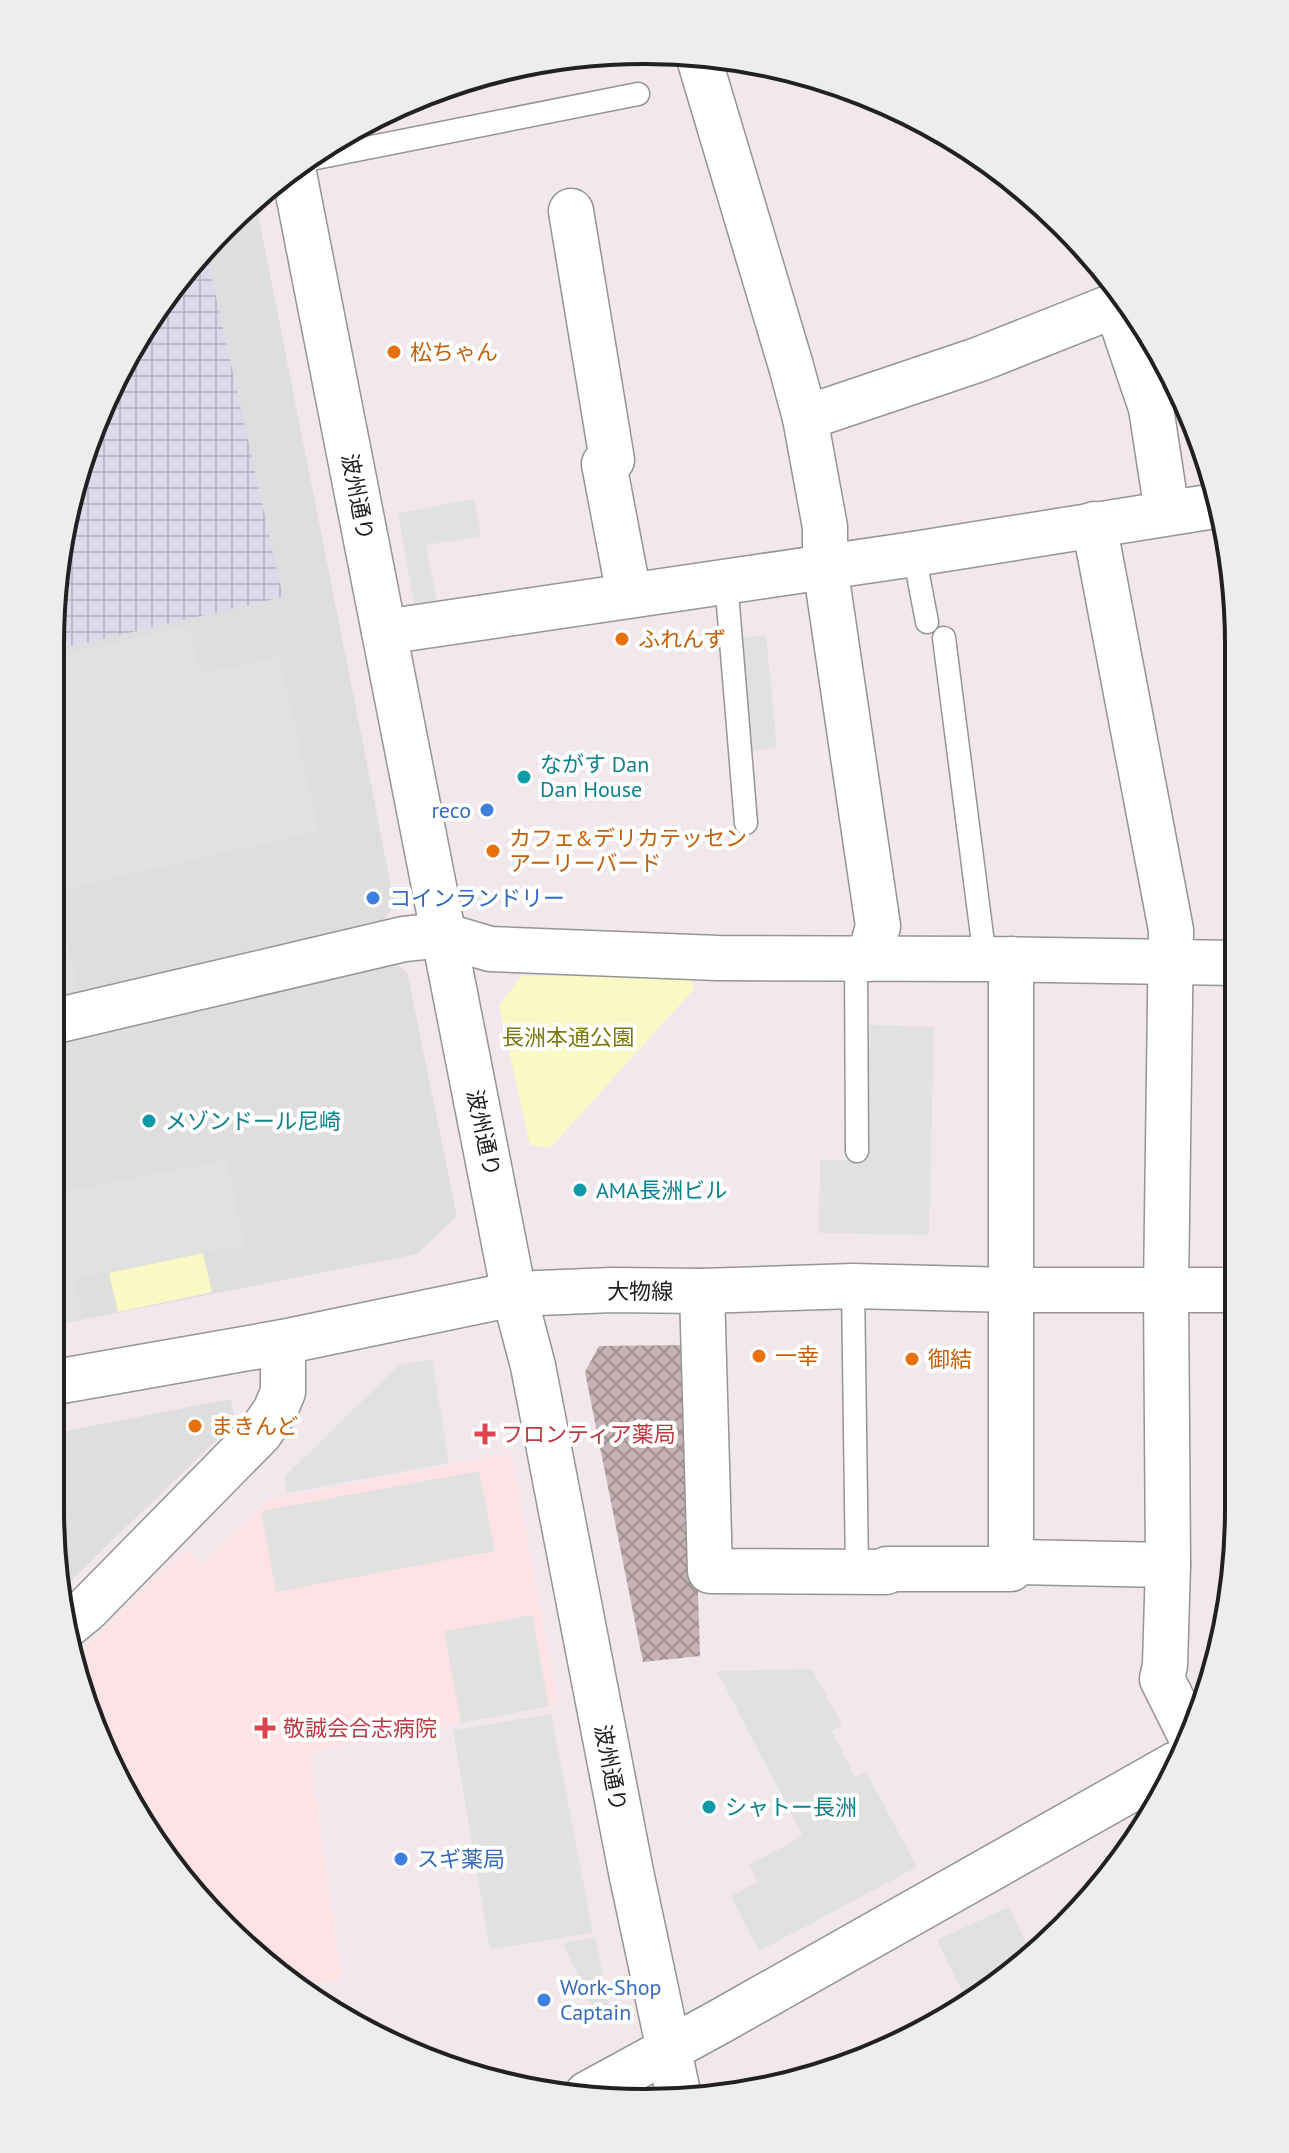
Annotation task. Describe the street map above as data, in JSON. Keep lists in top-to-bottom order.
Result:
{
  "streets": {
    "street": ["波州通り", "大物線"]
  },
  "crossings": [
    ["波州通り", "大物線"]
  ],
  "parks": ["長洲本通公園"],
  "places": {
    "other": [
      "松ちゃん",
      "ふれんず",
      "ながす Dan Dan House",
      "reco",
      "カフェ&デリカテッセン アーリーバード",
      "コインランドリー",
      "メゾンドール尼崎",
      "AMA長洲ビル",
      "一幸",
      "御結",
      "まきんど",
      "シャトー長洲",
      "スギ薬局",
      "Work-Shop Captain"
    ],
    "health": ["フロンティア薬局", "敬誠会合志病院"]
  }
}
